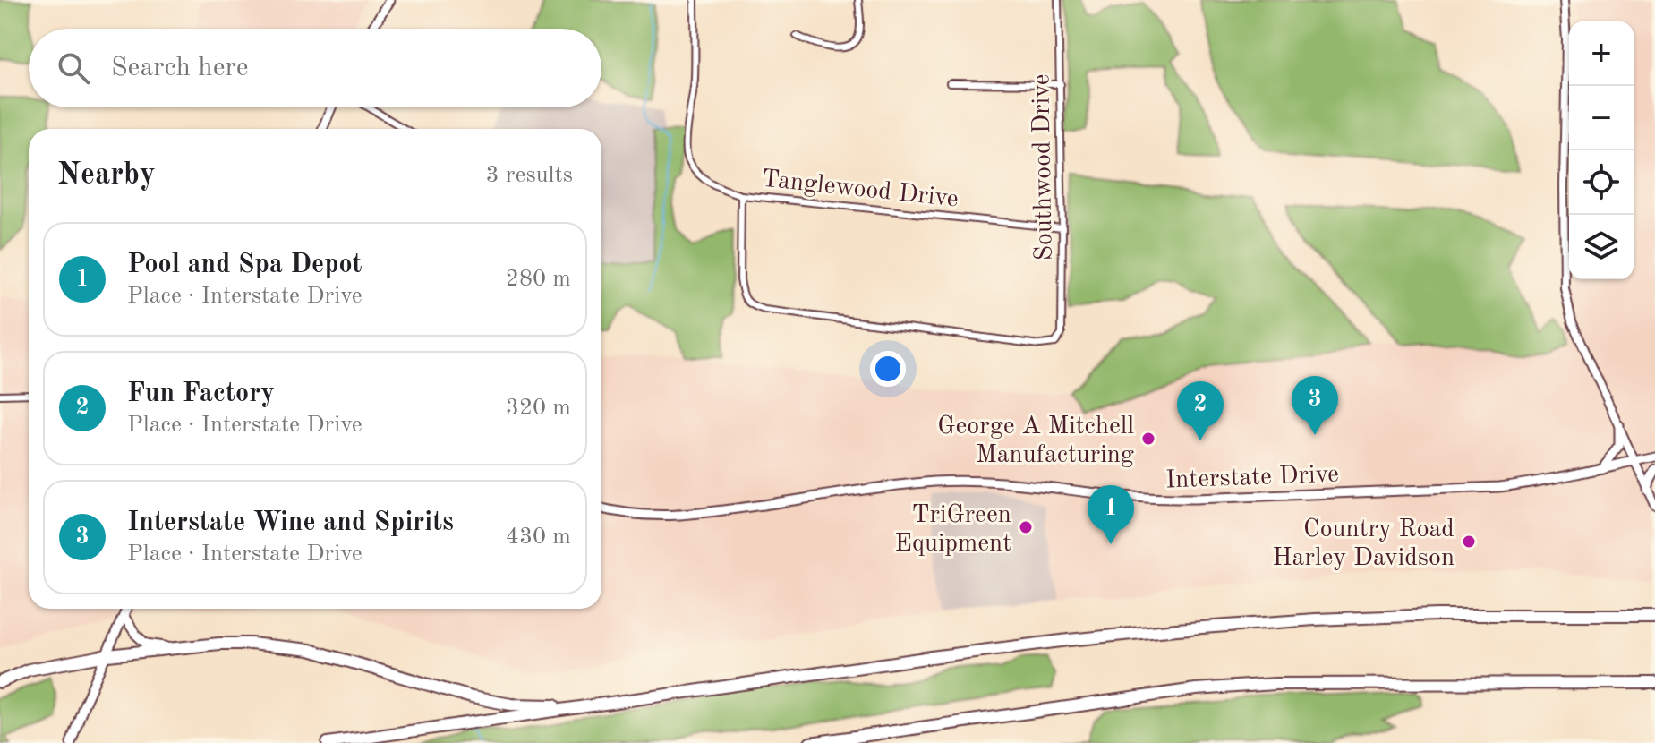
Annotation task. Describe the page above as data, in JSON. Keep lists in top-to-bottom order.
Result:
{
  "streets": {
    "main road": ["Interstate Drive"],
    "street": ["Southwood Drive", "Tanglewood Drive"]
  },
  "crossings": [
    ["Southwood Drive", "Tanglewood Drive"]
  ],
  "places": ["George A Mitchell Manufacturing", "TriGreen Equipment", "Country Road Harley Davidson"],
  "page": {
    "map_buttons": ["+", "−"],
    "search": "Search here",
    "heading": ["Nearby", "3 results"],
    "list": [
      {
        "mark": "1",
        "name": "Pool and Spa Depot",
        "note": "Place · Interstate Drive",
        "value": "280 m"
      },
      {
        "mark": "2",
        "name": "Fun Factory",
        "note": "Place · Interstate Drive",
        "value": "320 m"
      },
      {
        "mark": "3",
        "name": "Interstate Wine and Spirits",
        "note": "Place · Interstate Drive",
        "value": "430 m"
      }
    ],
    "pins": ["3", "2", "1"]
  }
}
